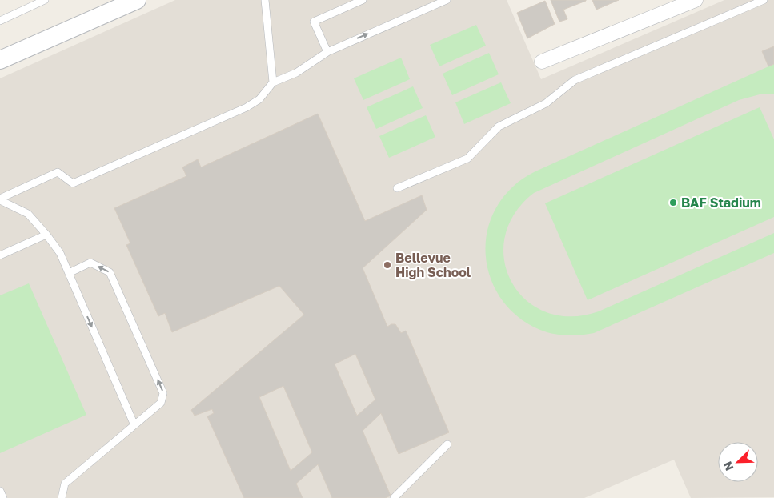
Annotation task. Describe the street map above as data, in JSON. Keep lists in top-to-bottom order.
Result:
{
  "places": ["BAF Stadium", "Bellevue High School"],
  "north": "bottom left"
}
